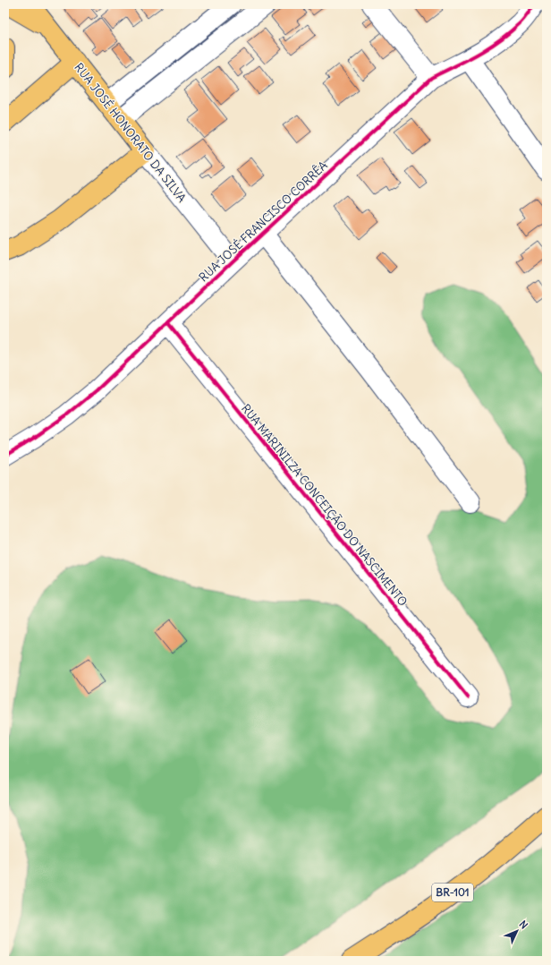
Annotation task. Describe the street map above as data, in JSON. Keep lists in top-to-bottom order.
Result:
{
  "streets": {
    "main road": ["RUA JOSÉ HONORATO DA SILVA", "BR-101"],
    "street": ["RUA JOSÉ FRANCISCO CORRÊA", "RUA MARINILZA CONCEIÇÃO DO NASCIMENTO"]
  },
  "crossings": [
    ["RUA JOSÉ HONORATO DA SILVA", "RUA JOSÉ FRANCISCO CORRÊA"],
    ["RUA JOSÉ FRANCISCO CORRÊA", "RUA MARINILZA CONCEIÇÃO DO NASCIMENTO"]
  ],
  "north": "top right"
}
